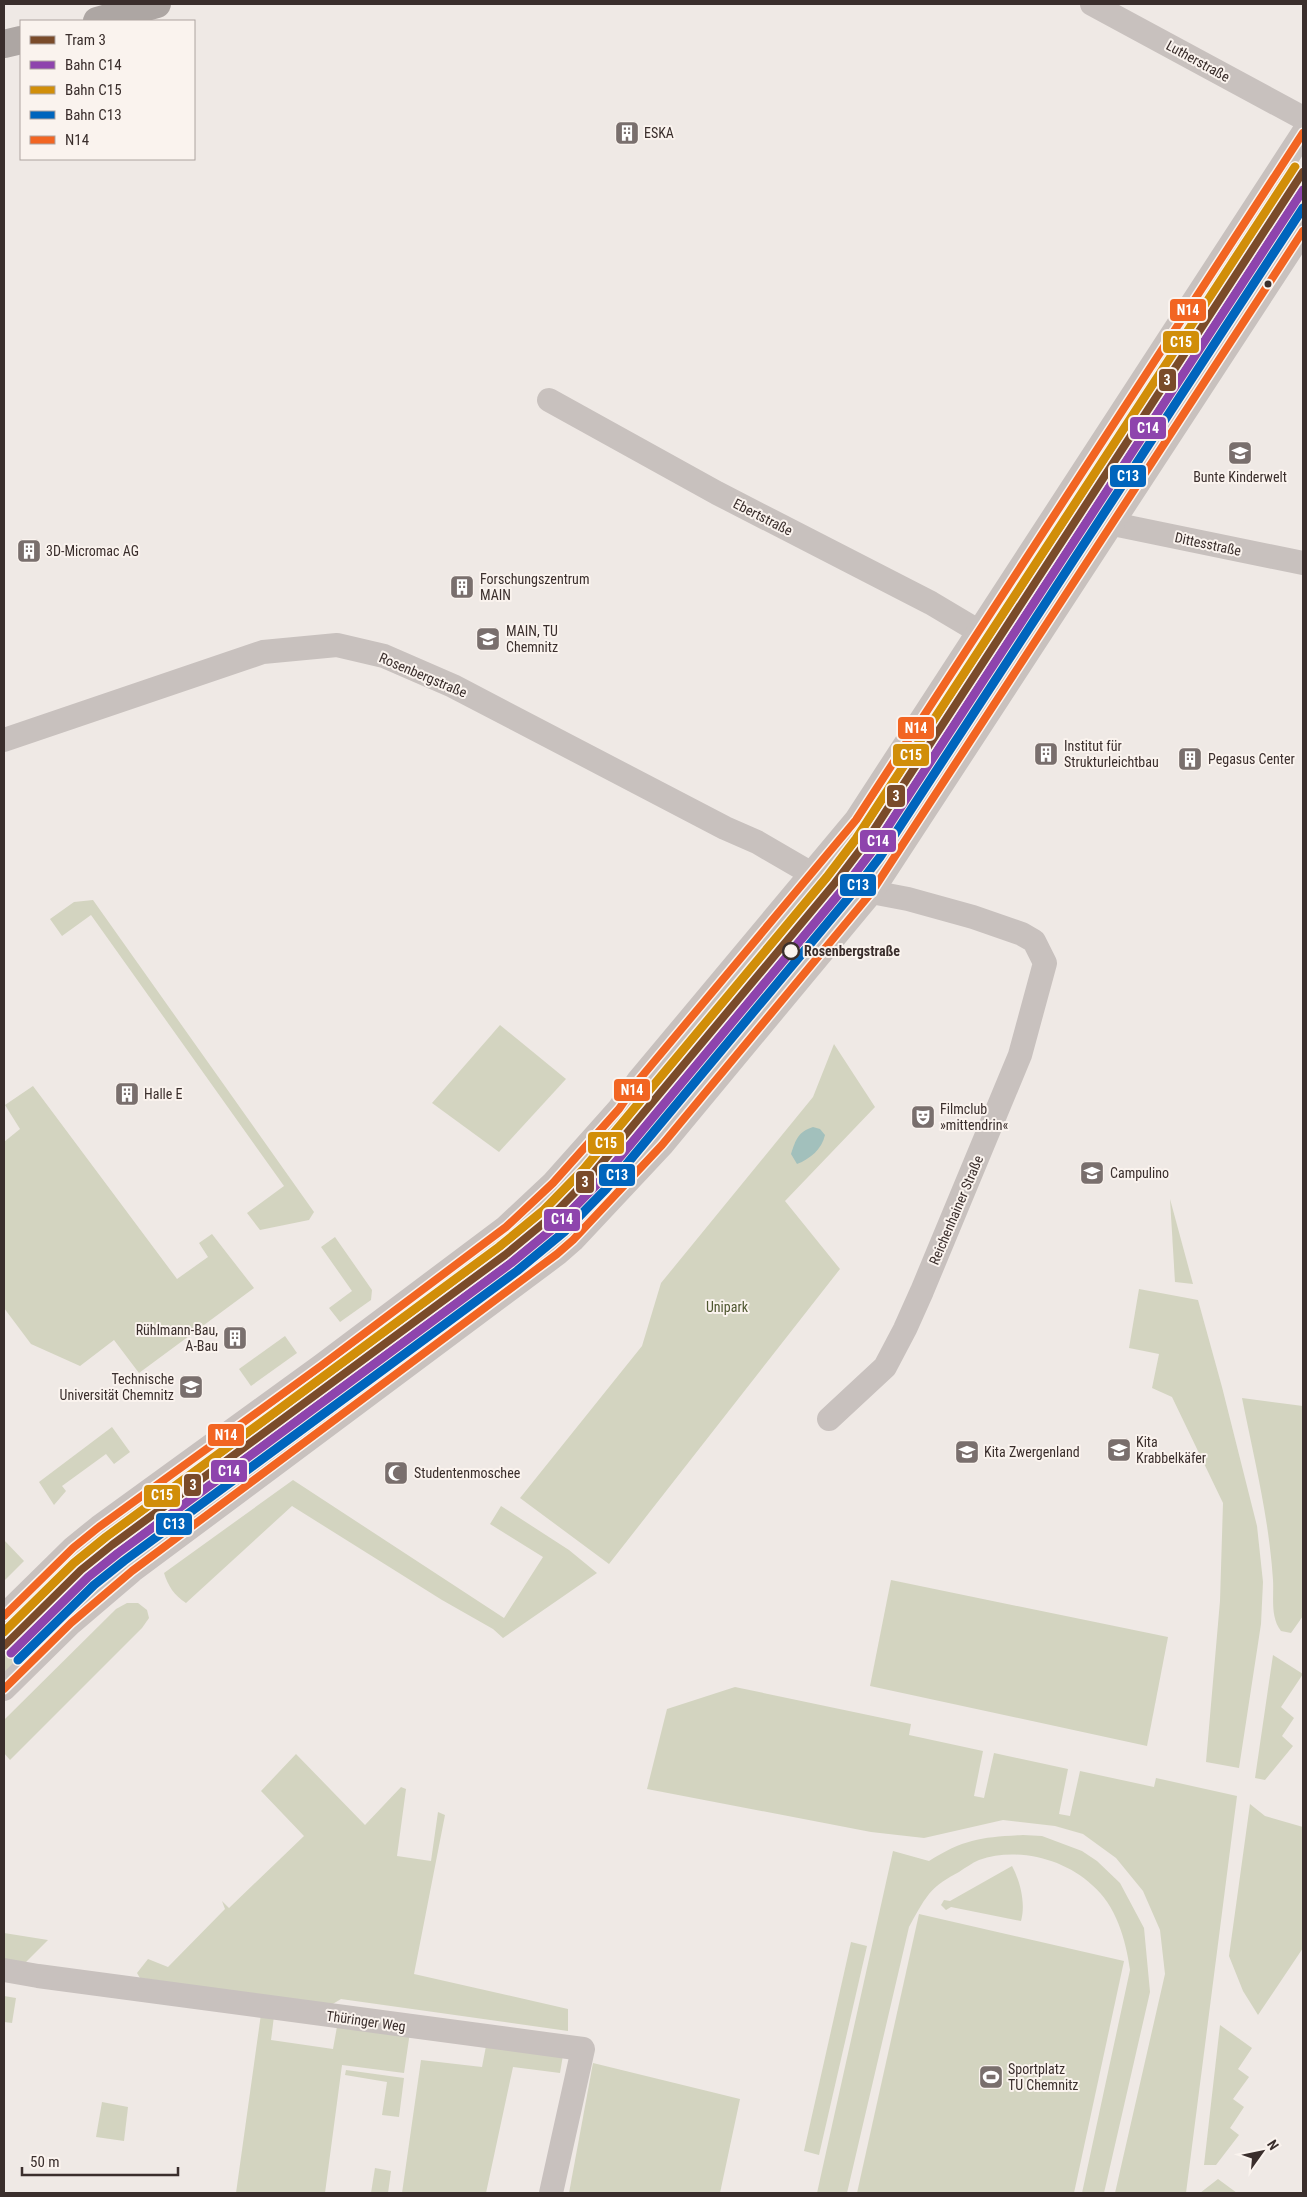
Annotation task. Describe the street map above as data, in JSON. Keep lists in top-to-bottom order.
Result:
{
  "streets": {
    "street": [
      "Lutherstraße",
      "Ebertstraße",
      "Dittesstraße",
      "Rosenbergstraße",
      "Reichenhainer Straße",
      "Thüringer Weg"
    ]
  },
  "crossings": [
    ["Rosenbergstraße", "Reichenhainer Straße"]
  ],
  "parks": ["Unipark"],
  "places": {
    "building": [
      "ESKA",
      "3D-Micromac AG",
      "Forschungszentrum MAIN",
      "Institut für Strukturleichtbau",
      "Pegasus Center",
      "Halle E",
      "Rühlmann-Bau, A-Bau"
    ],
    "school or university": [
      "Bunte Kinderwelt",
      "MAIN, TU Chemnitz",
      "Campulino",
      "Technische Universität Chemnitz",
      "Kita Krabbelkäfer",
      "Kita Zwergenland"
    ],
    "other": ["Rosenbergstraße"],
    "theatre": ["Filmclub »mittendrin«"],
    "mosque": ["Studentenmoschee"],
    "sports": ["Sportplatz TU Chemnitz"]
  },
  "lines": [
    "transit line N14",
    "rail line C15",
    "tram line 3",
    "rail line C14",
    "rail line C13"
  ],
  "legend": [
    "Tram 3",
    "Bahn C14",
    "Bahn C15",
    "Bahn C13",
    "N14"
  ],
  "scale_bar": "50 m",
  "north": "top right"
}
